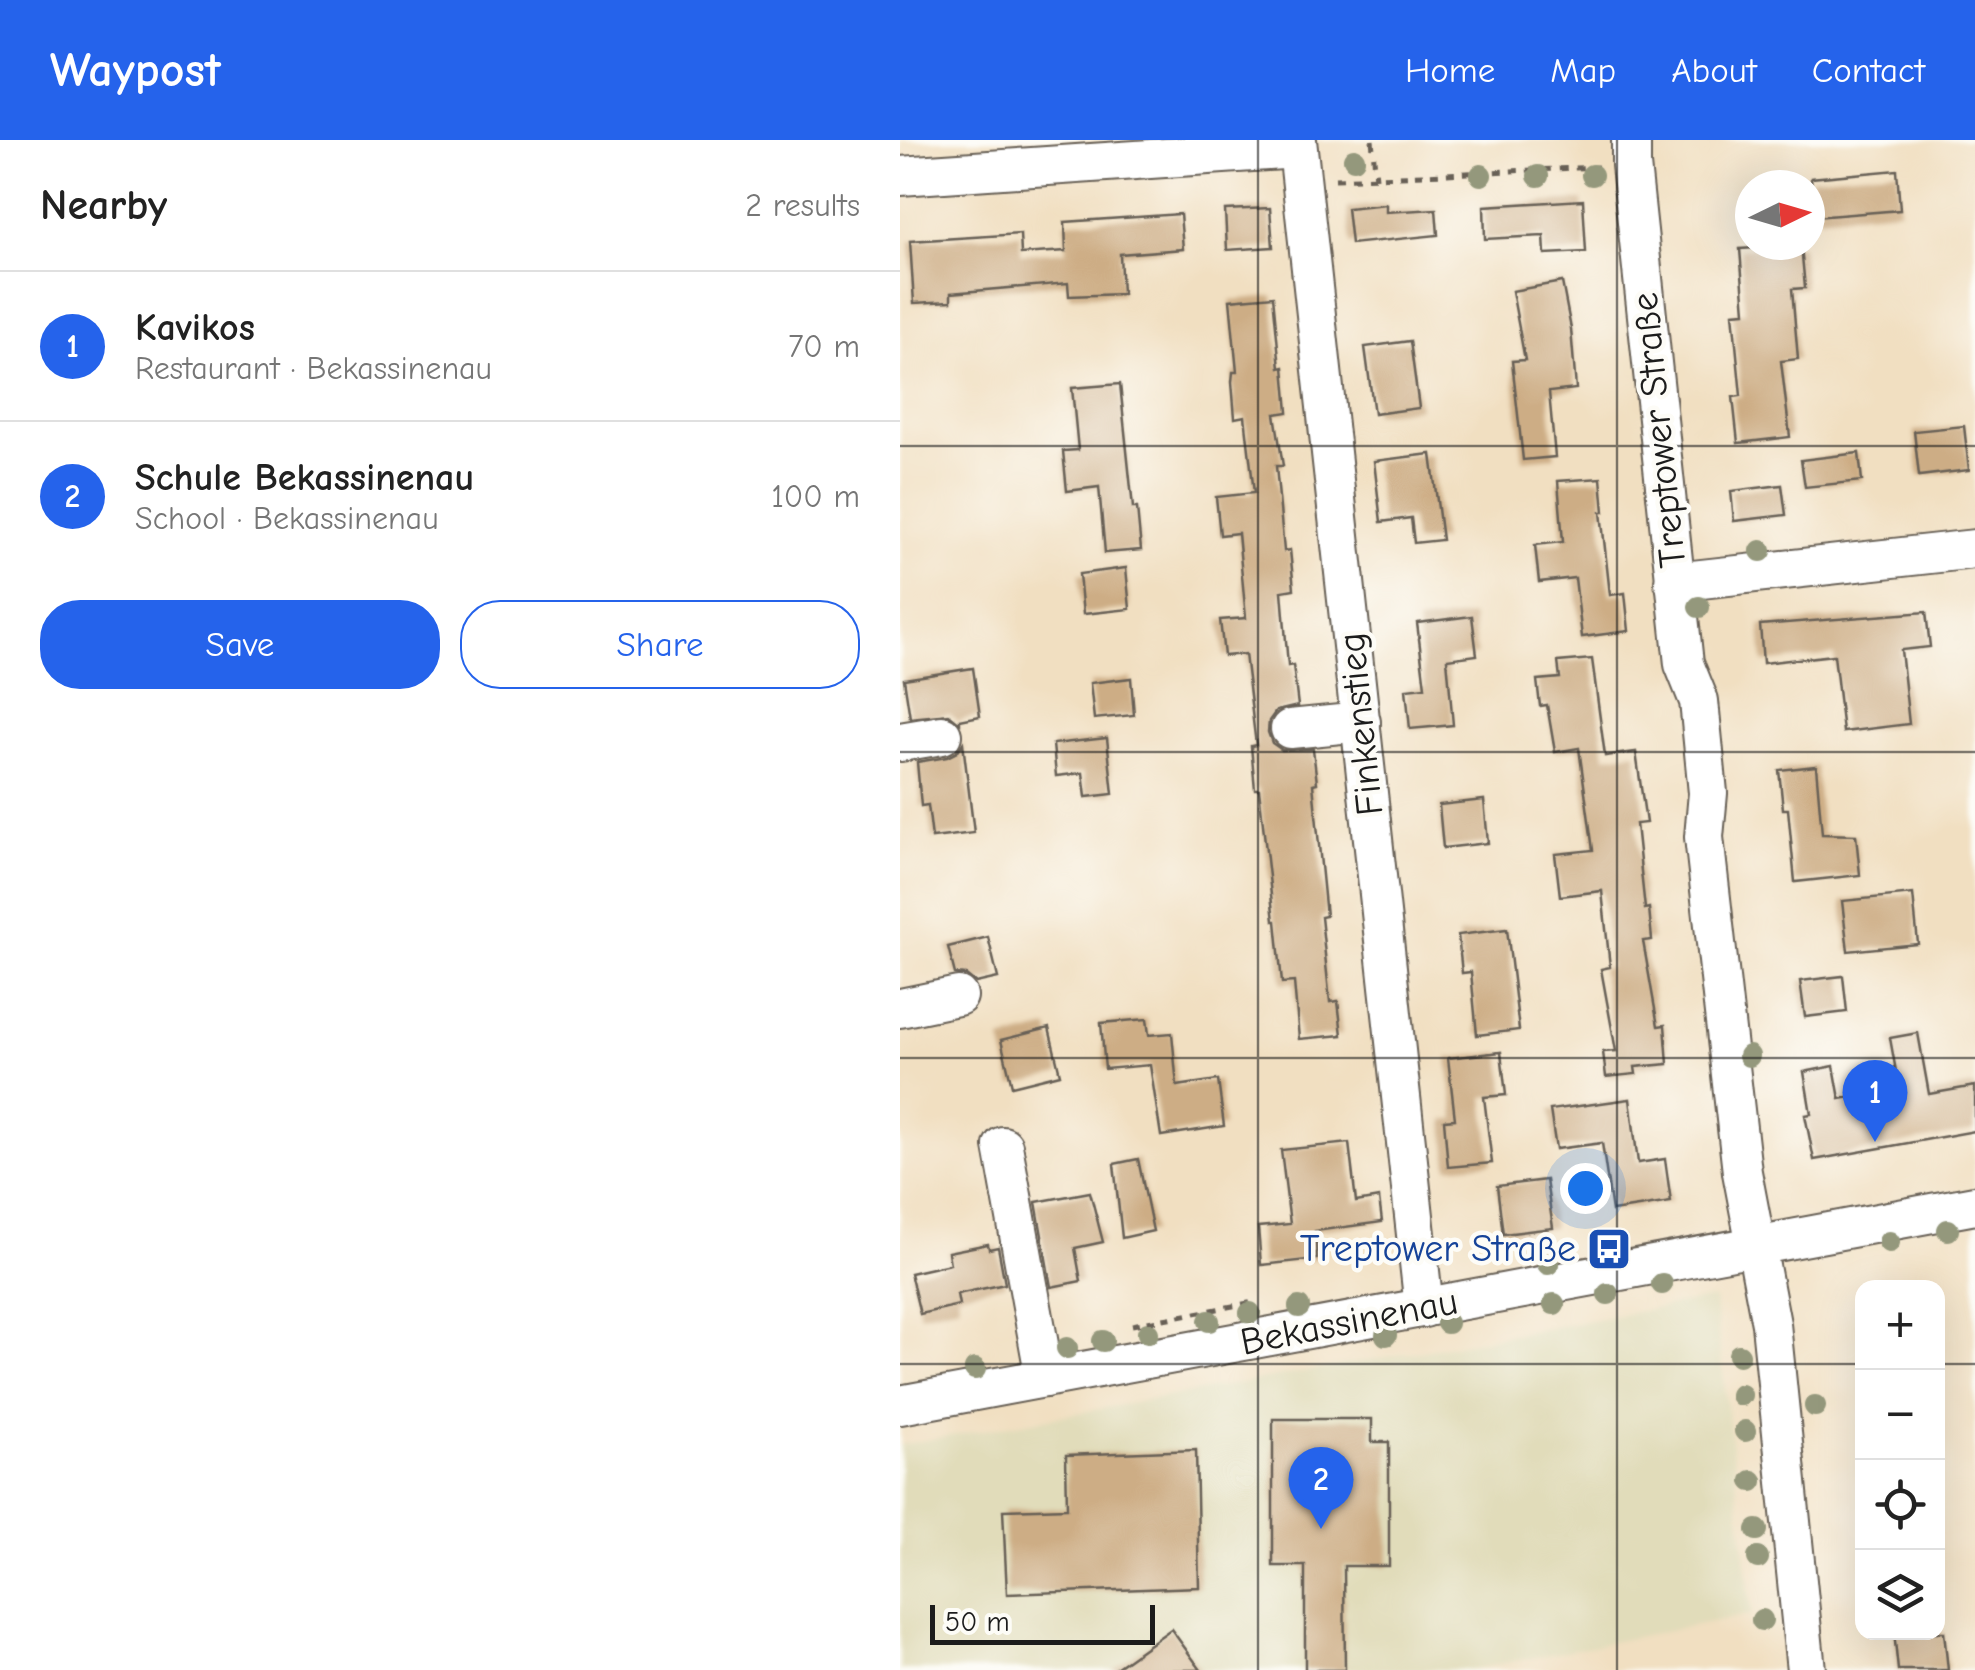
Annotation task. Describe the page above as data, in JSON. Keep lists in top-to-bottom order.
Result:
{
  "streets": {
    "street": ["Treptower Straße", "Finkenstieg", "Bekassinenau"]
  },
  "crossings": [
    ["Treptower Straße", "Bekassinenau"],
    ["Finkenstieg", "Bekassinenau"]
  ],
  "places": {
    "bus stop": ["Treptower Straße"]
  },
  "scale_bar": "50 m",
  "north": "right",
  "page": {
    "header": "Waypost",
    "nav": [
      "Home",
      "Map",
      "About",
      "Contact"
    ],
    "heading": ["Nearby", "2 results"],
    "list": [
      {
        "mark": "1",
        "name": "Kavikos",
        "note": "Restaurant · Bekassinenau",
        "value": "70 m"
      },
      {
        "mark": "2",
        "name": "Schule Bekassinenau",
        "note": "School · Bekassinenau",
        "value": "100 m"
      }
    ],
    "buttons": ["Save", "Share"],
    "pins": ["1", "2"],
    "map_buttons": ["+", "−"],
    "scale": "50 m"
  }
}
